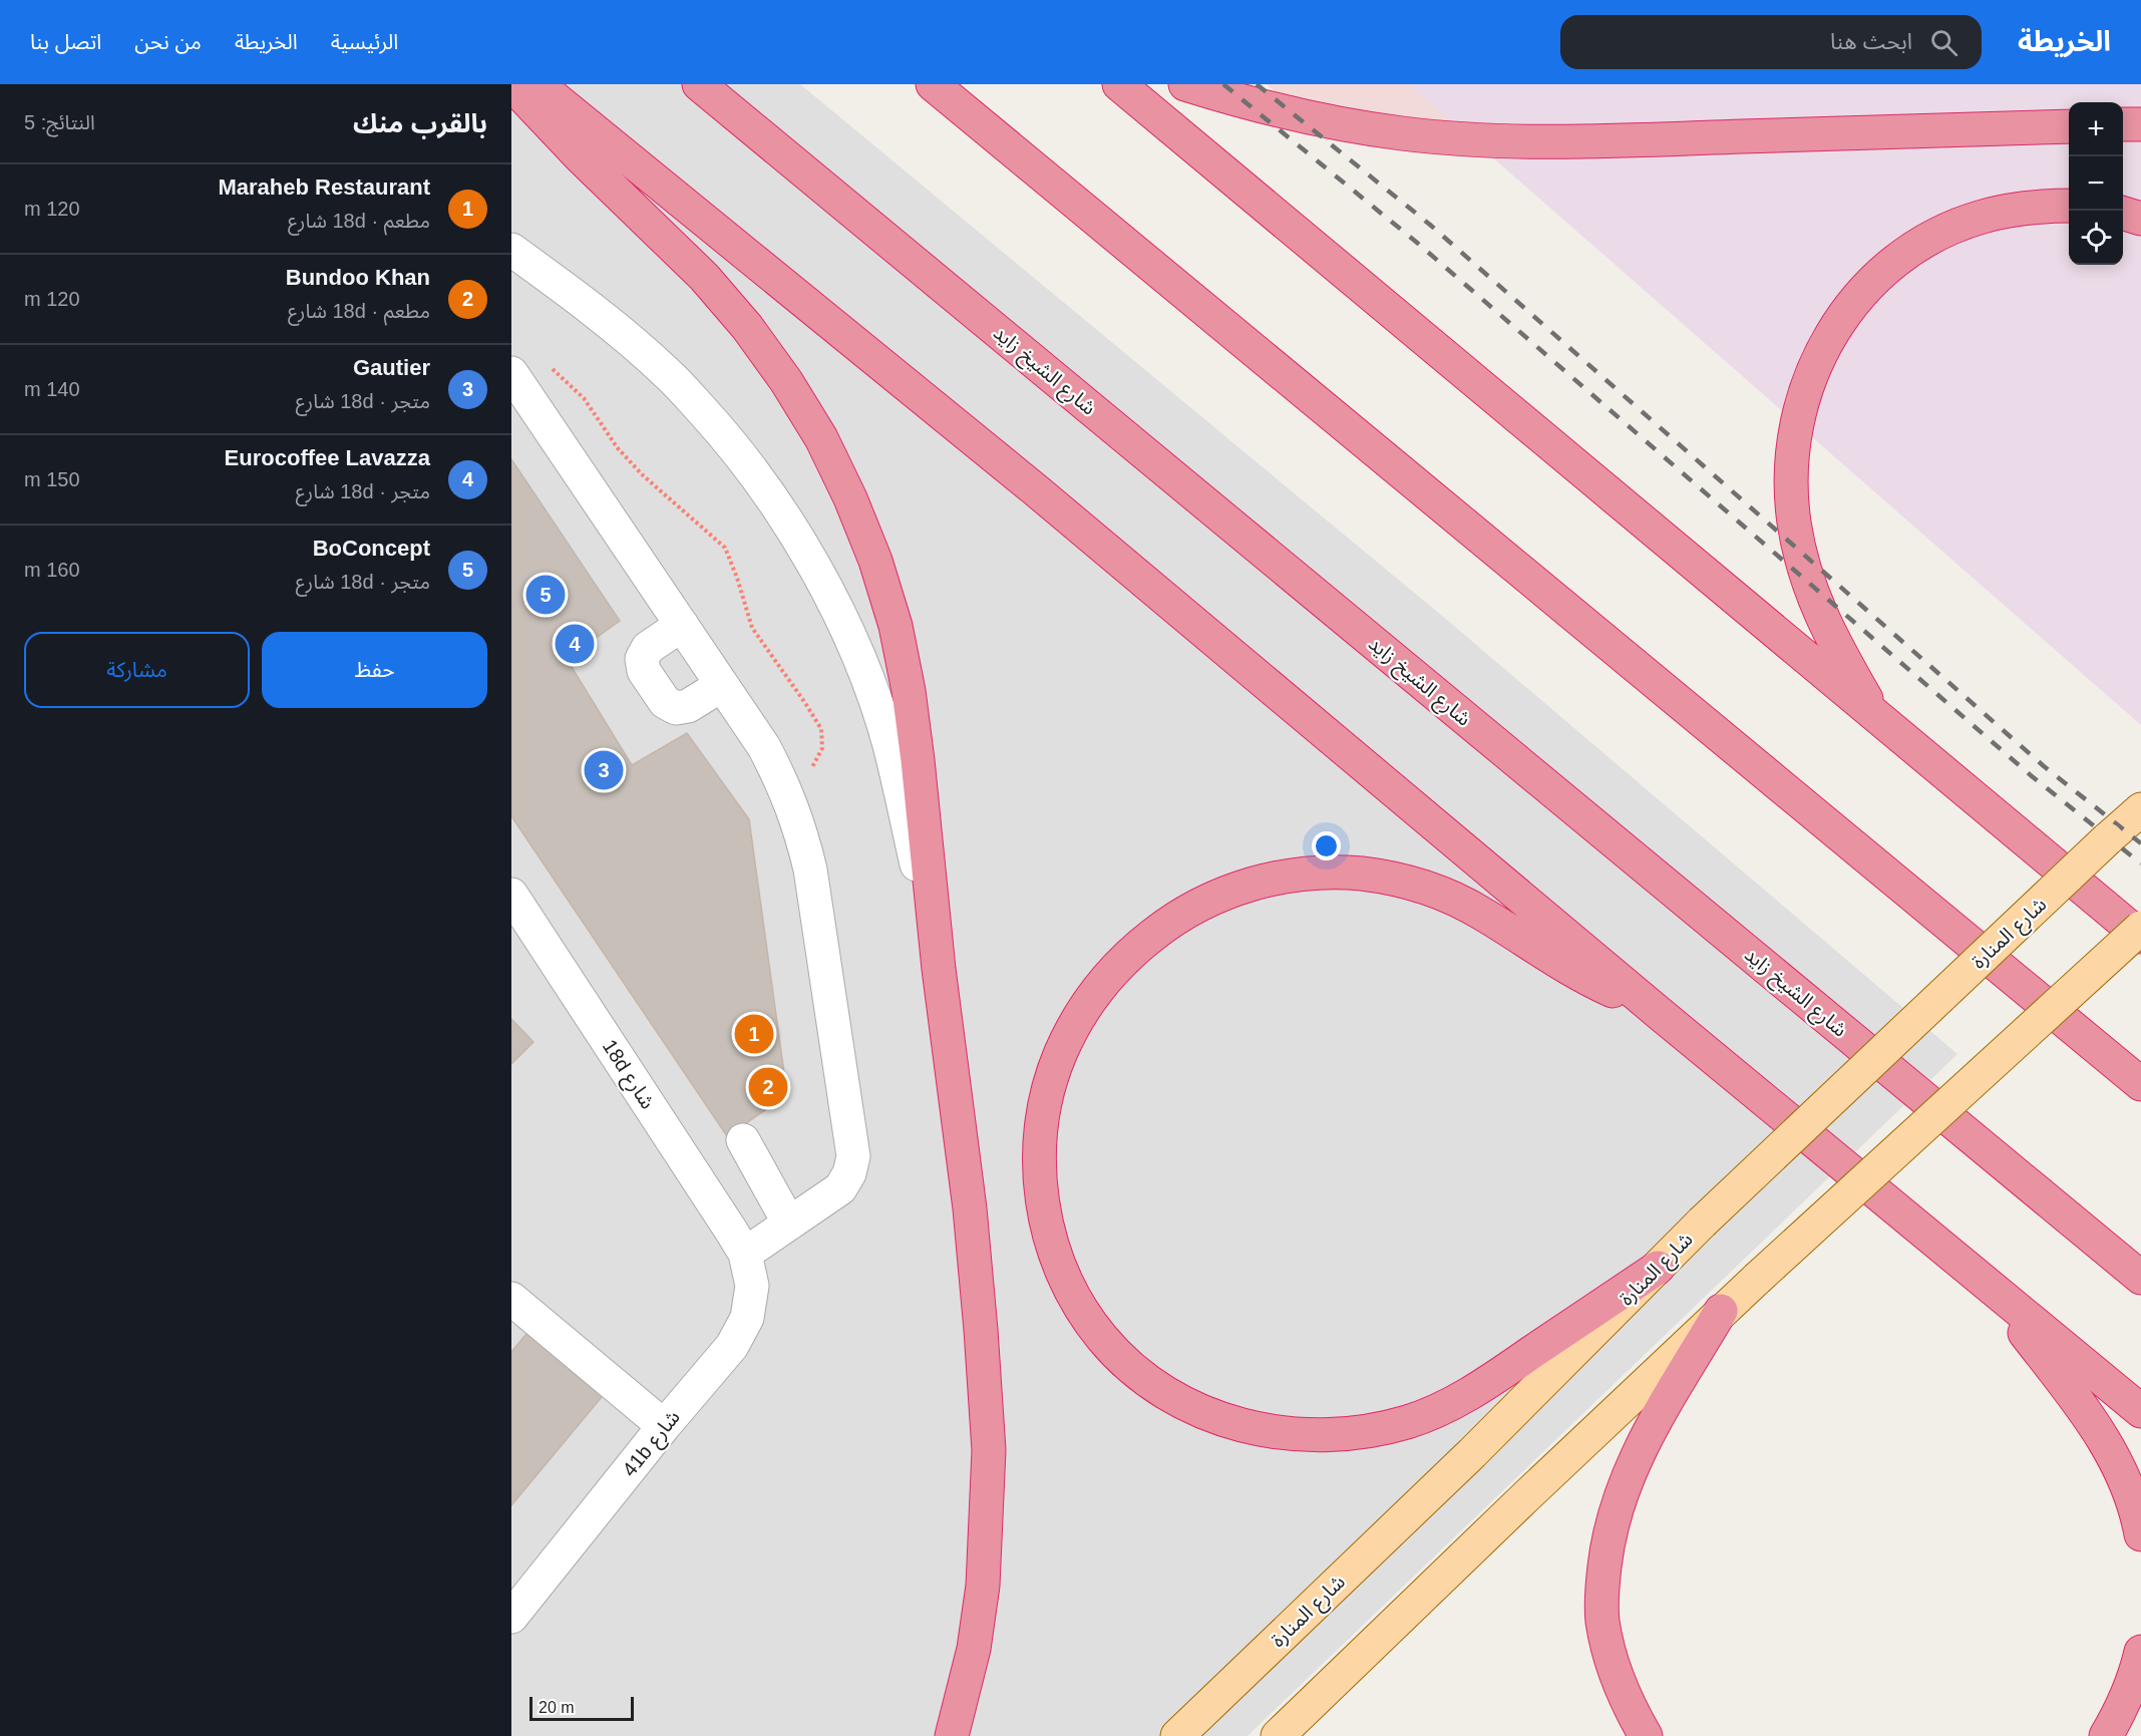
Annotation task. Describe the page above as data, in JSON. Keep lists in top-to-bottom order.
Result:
{
  "streets": {
    "highway": ["شارع الشيخ زايد"],
    "main road": ["شارع المنارة"],
    "street": ["18d شارع", "41b شارع"]
  },
  "crossings": [
    ["18d شارع", "41b شارع"]
  ],
  "scale_bar": "20 m",
  "page": {
    "header": "الخريطة",
    "search": "ابحث هنا",
    "nav": [
      "الرئيسية",
      "الخريطة",
      "من نحن",
      "اتصل بنا"
    ],
    "heading": ["بالقرب منك", "النتائج: 5"],
    "map_buttons": ["+", "−"],
    "list": [
      {
        "mark": "1",
        "name": "Maraheb Restaurant",
        "note": "مطعم · 18d شارع",
        "value": "120 m"
      },
      {
        "mark": "2",
        "name": "Bundoo Khan",
        "note": "مطعم · 18d شارع",
        "value": "120 m"
      },
      {
        "mark": "3",
        "name": "Gautier",
        "note": "متجر · 18d شارع",
        "value": "140 m"
      },
      {
        "mark": "4",
        "name": "Eurocoffee Lavazza",
        "note": "متجر · 18d شارع",
        "value": "150 m"
      },
      {
        "mark": "5",
        "name": "BoConcept",
        "note": "متجر · 18d شارع",
        "value": "160 m"
      }
    ],
    "pins": [
      "5",
      "4",
      "3",
      "1",
      "2"
    ],
    "buttons": ["حفظ", "مشاركة"],
    "scale": "20 m"
  }
}
